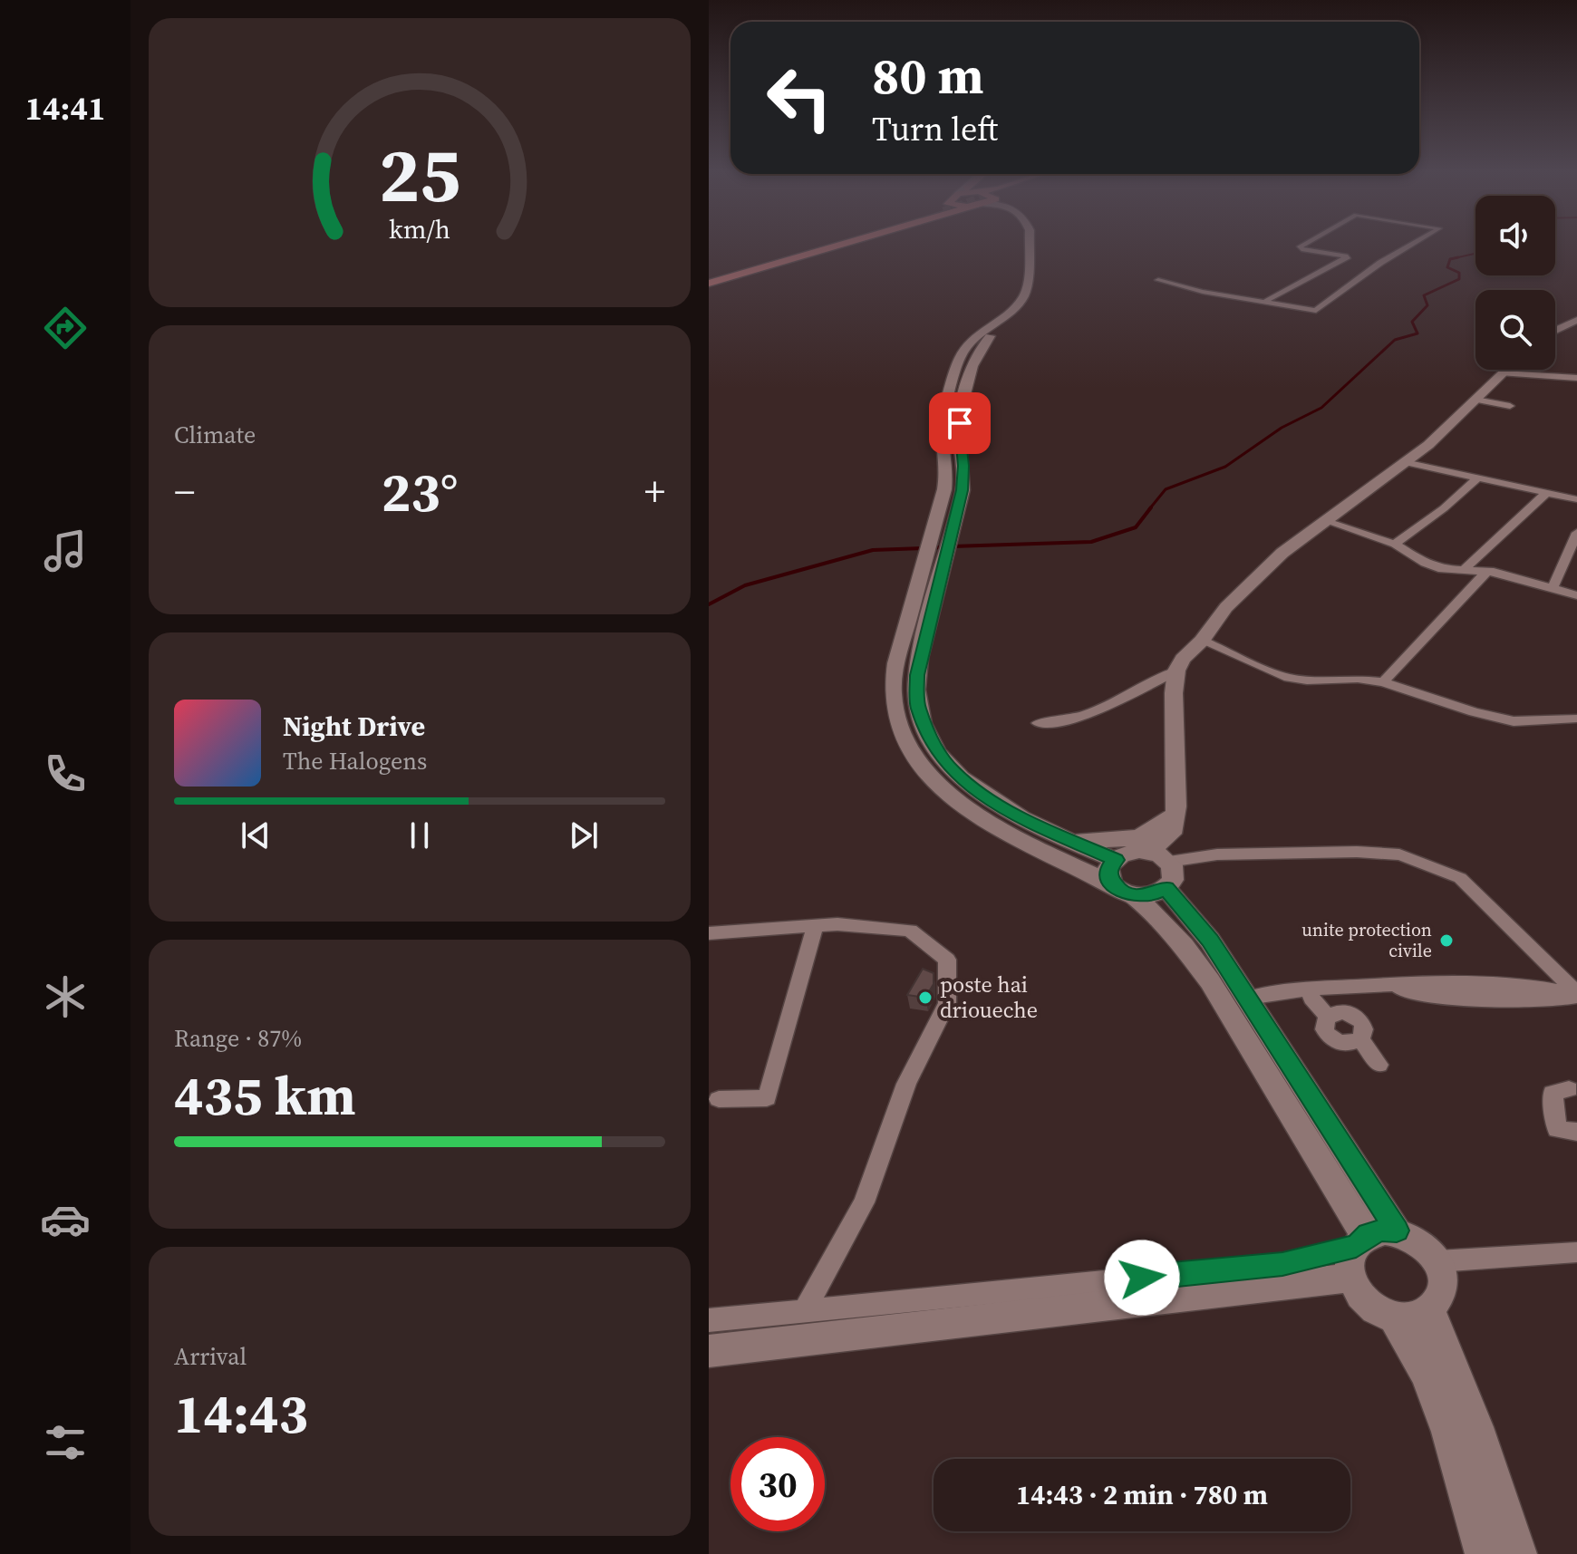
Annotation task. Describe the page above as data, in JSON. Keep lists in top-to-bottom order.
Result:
{
  "places": ["unite protection civile", "poste hai drioueche"],
  "page": {
    "tabs": "14:41",
    "turn": ["80 m", "Turn left"],
    "tile": [
      "Climate",
      ["Range · 87%", "435 km"],
      ["Arrival", "14:43"]
    ],
    "heat": ["−", "23°", "+"],
    "song": ["Night Drive", "The Halogens"],
    "limit": "30",
    "trip": "14:43 · 2 min · 780 m",
    "gauge": ["25", "km/h"]
  }
}
